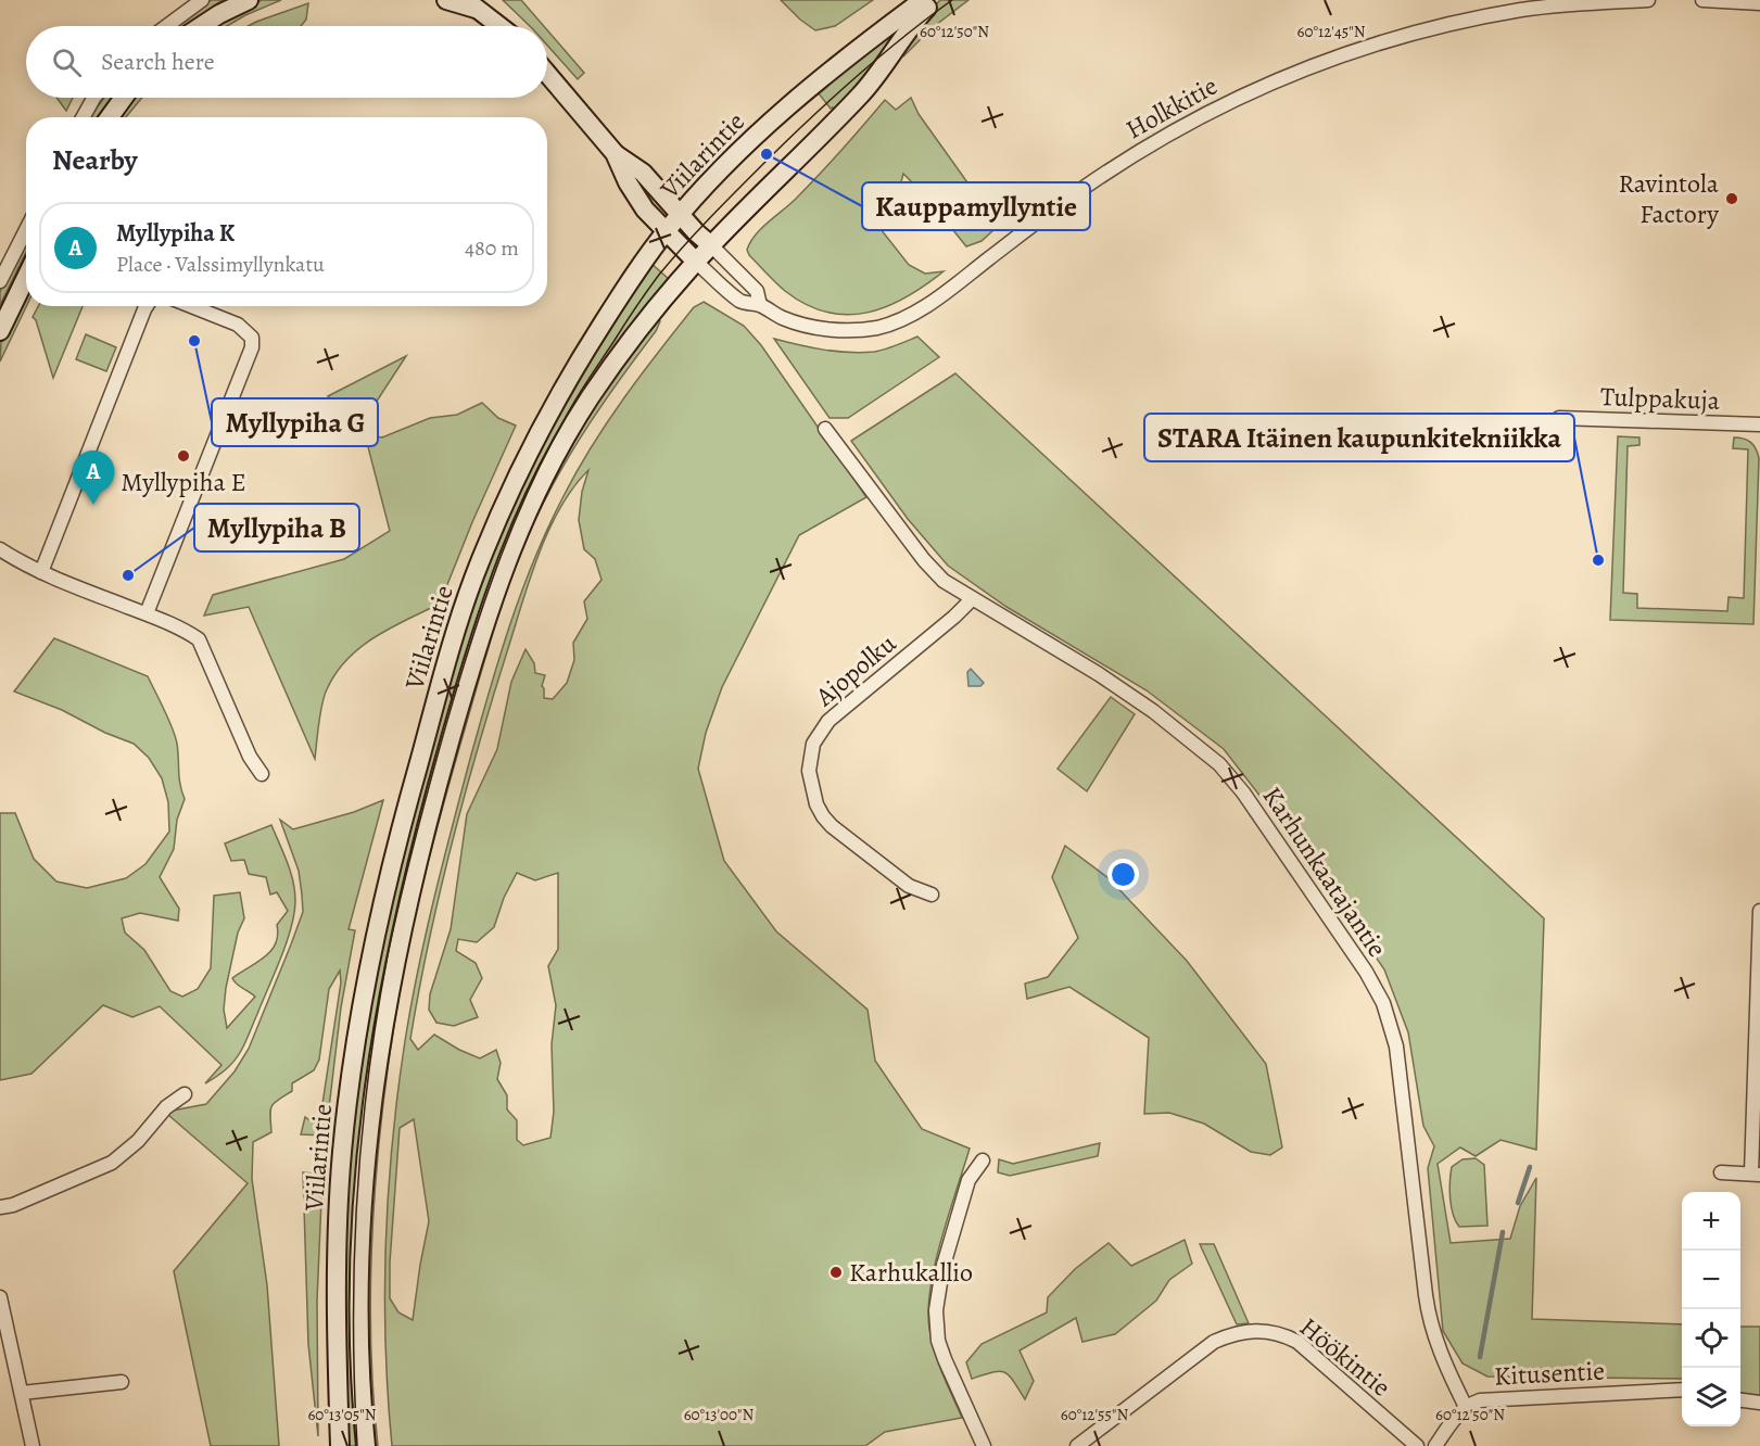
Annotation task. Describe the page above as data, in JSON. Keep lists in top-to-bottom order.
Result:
{
  "streets": {
    "main road": ["Viilarintie"],
    "street": [
      "Holkkitie",
      "Tulppakuja",
      "Ajopolku",
      "Karhunkaatajantie",
      "Höökintie",
      "Kitusentie"
    ]
  },
  "crossings": [
    ["Holkkitie", "Viilarintie"],
    ["Ajopolku", "Karhunkaatajantie"],
    ["Karhunkaatajantie", "Kitusentie"]
  ],
  "places": [
    "Kauppamyllyntie",
    "Ravintola Factory",
    "Myllypiha G",
    "Myllypiha E",
    "STARA Itäinen kaupunkitekniikka",
    "Myllypiha B",
    "Karhukallio"
  ],
  "page": {
    "search": "Search here",
    "heading": "Nearby",
    "list": [
      {
        "mark": "A",
        "name": "Myllypiha K",
        "note": "Place · Valssimyllynkatu",
        "value": "480 m"
      }
    ],
    "pins": "A",
    "map_buttons": ["+", "−"]
  },
  "coordinates": [
    "60°12'50\"N",
    "60°12'45\"N",
    "60°13'05\"N",
    "60°13'00\"N",
    "60°12'55\"N"
  ]
}
